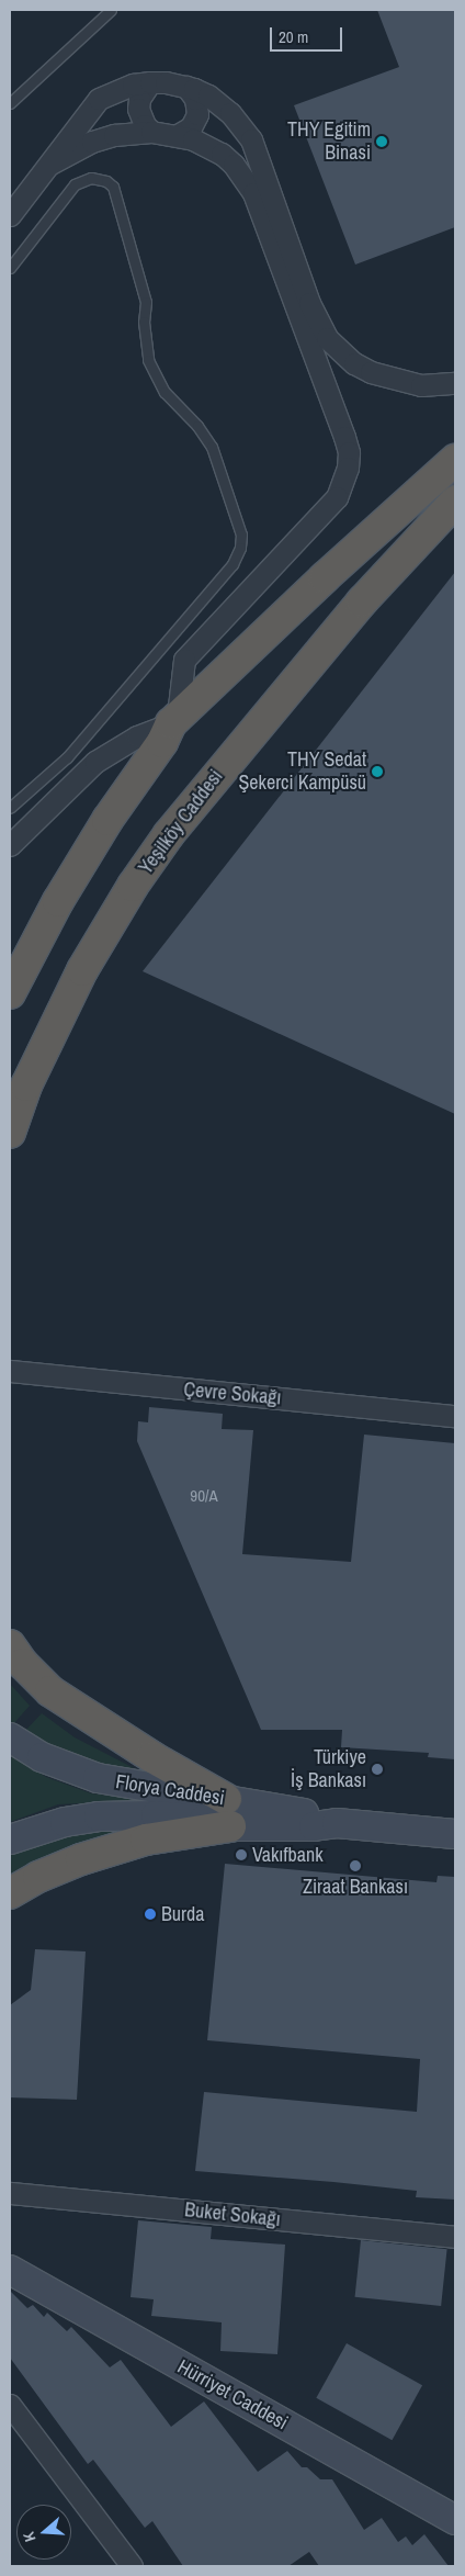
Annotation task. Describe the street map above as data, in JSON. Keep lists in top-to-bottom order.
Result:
{
  "streets": {
    "highway": ["Yeşilköy Caddesi"],
    "main road": ["Florya Caddesi", "Hürriyet Caddesi"],
    "street": ["Çevre Sokağı", "Buket Sokağı"]
  },
  "places": [
    "THY Egitim Binasi",
    "THY Sedat Şekerci Kampüsü",
    "Türkiye İş Bankası",
    "Vakıfbank",
    "Ziraat Bankası",
    "Burda"
  ],
  "house_numbers": ["90/A"],
  "scale_bar": "20 m",
  "north": "left"
}
